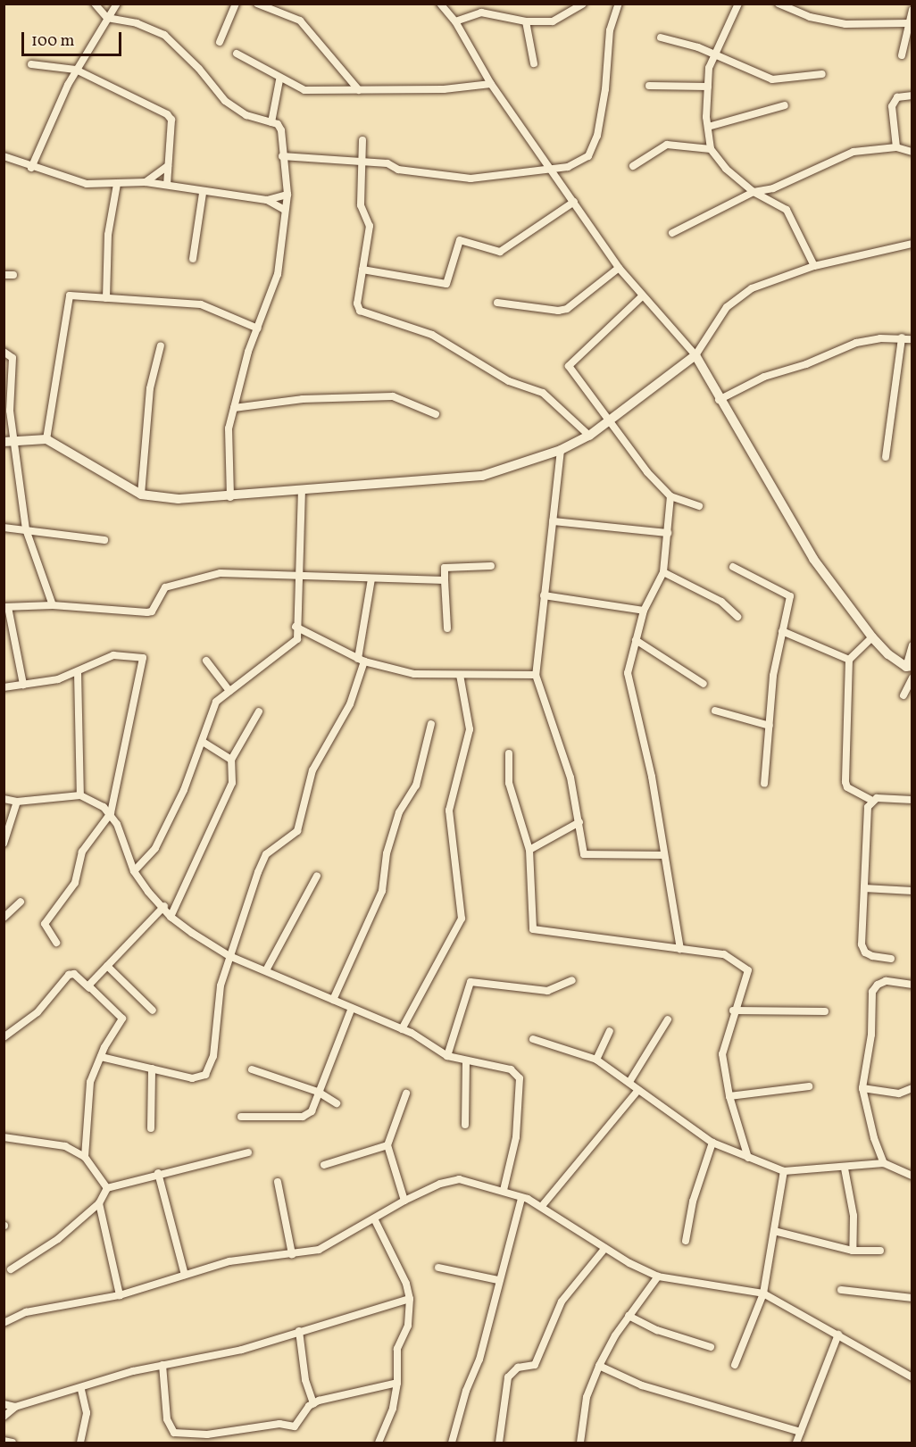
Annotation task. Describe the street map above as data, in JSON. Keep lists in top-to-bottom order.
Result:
{
  "scale_bar": "100 m"
}
